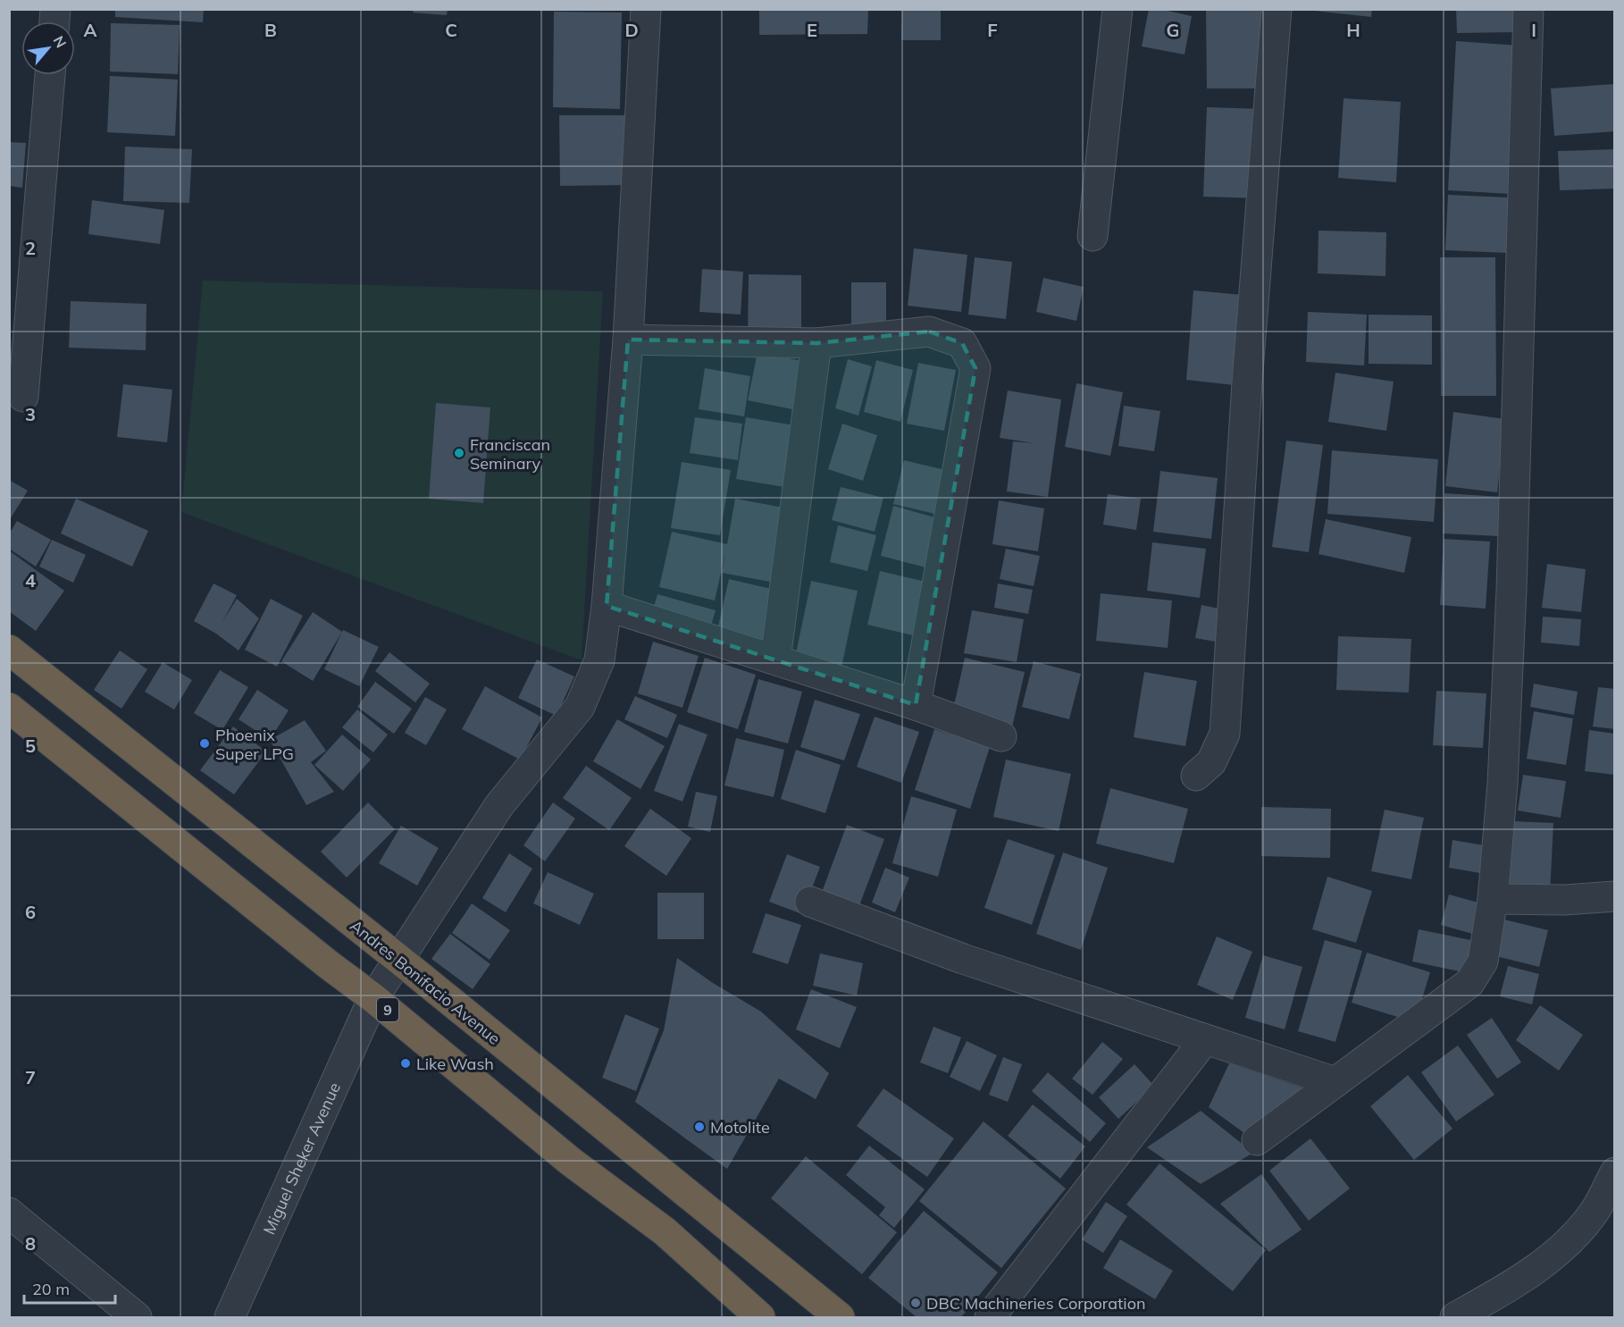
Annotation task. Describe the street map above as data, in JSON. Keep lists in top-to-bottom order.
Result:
{
  "streets": {
    "highway": ["Andres Bonifacio Avenue", "9"],
    "street": ["Miguel Sheker Avenue"]
  },
  "crossings": [
    ["Andres Bonifacio Avenue", "Miguel Sheker Avenue"],
    ["9", "Miguel Sheker Avenue"]
  ],
  "places": [
    "Franciscan Seminary",
    "Phoenix Super LPG",
    "Like Wash",
    "Motolite",
    "DBC Machineries Corporation"
  ],
  "scale_bar": "20 m",
  "north": "top right",
  "grid": {
    "columns": [
      "A",
      "B",
      "C",
      "D",
      "E",
      "F",
      "G",
      "H",
      "I"
    ],
    "rows": [
      "2",
      "3",
      "4",
      "5",
      "6",
      "7",
      "8"
    ]
  }
}
